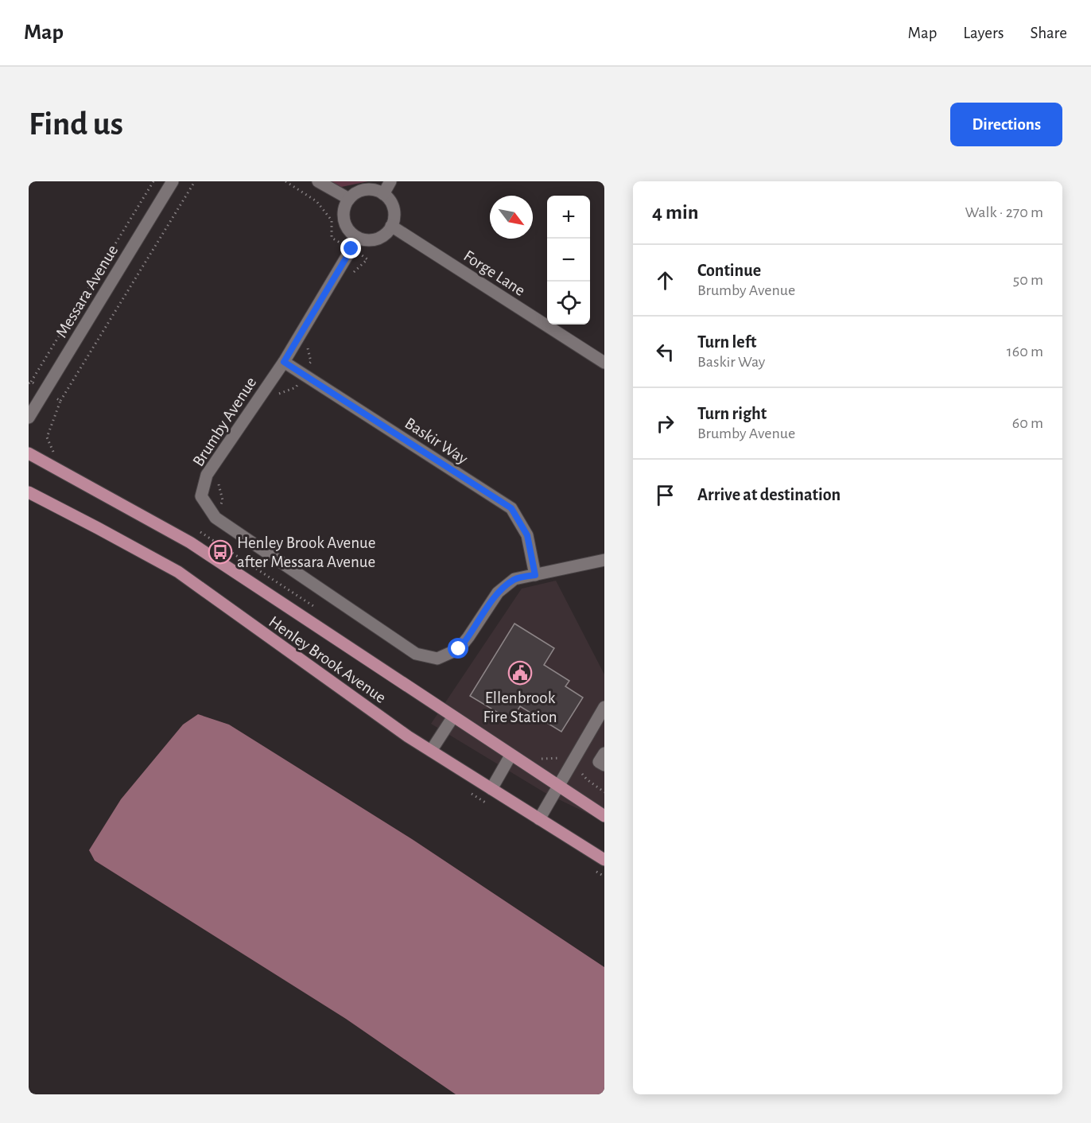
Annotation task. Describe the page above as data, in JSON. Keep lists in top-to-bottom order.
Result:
{
  "streets": {
    "main road": ["Henley Brook Avenue"],
    "street": [
      "Forge Lane",
      "Messara Avenue",
      "Brumby Avenue",
      "Baskir Way"
    ]
  },
  "crossings": [
    ["Forge Lane", "Brumby Avenue"],
    ["Brumby Avenue", "Baskir Way"]
  ],
  "places": {
    "bus stop": ["Henley Brook Avenue after Messara Avenue"],
    "public building": ["Ellenbrook Fire Station"]
  },
  "north": "bottom right",
  "page": {
    "header": "Map",
    "nav": ["Map", "Layers", "Share"],
    "buttons": "Directions",
    "title": "Find us",
    "heading": ["4 min", "Walk · 270 m"],
    "map_buttons": ["+", "−"],
    "list": [
      ["Continue", "Brumby Avenue", "50 m"],
      ["Turn left", "Baskir Way", "160 m"],
      ["Turn right", "Brumby Avenue", "60 m"],
      "Arrive at destination"
    ]
  }
}
